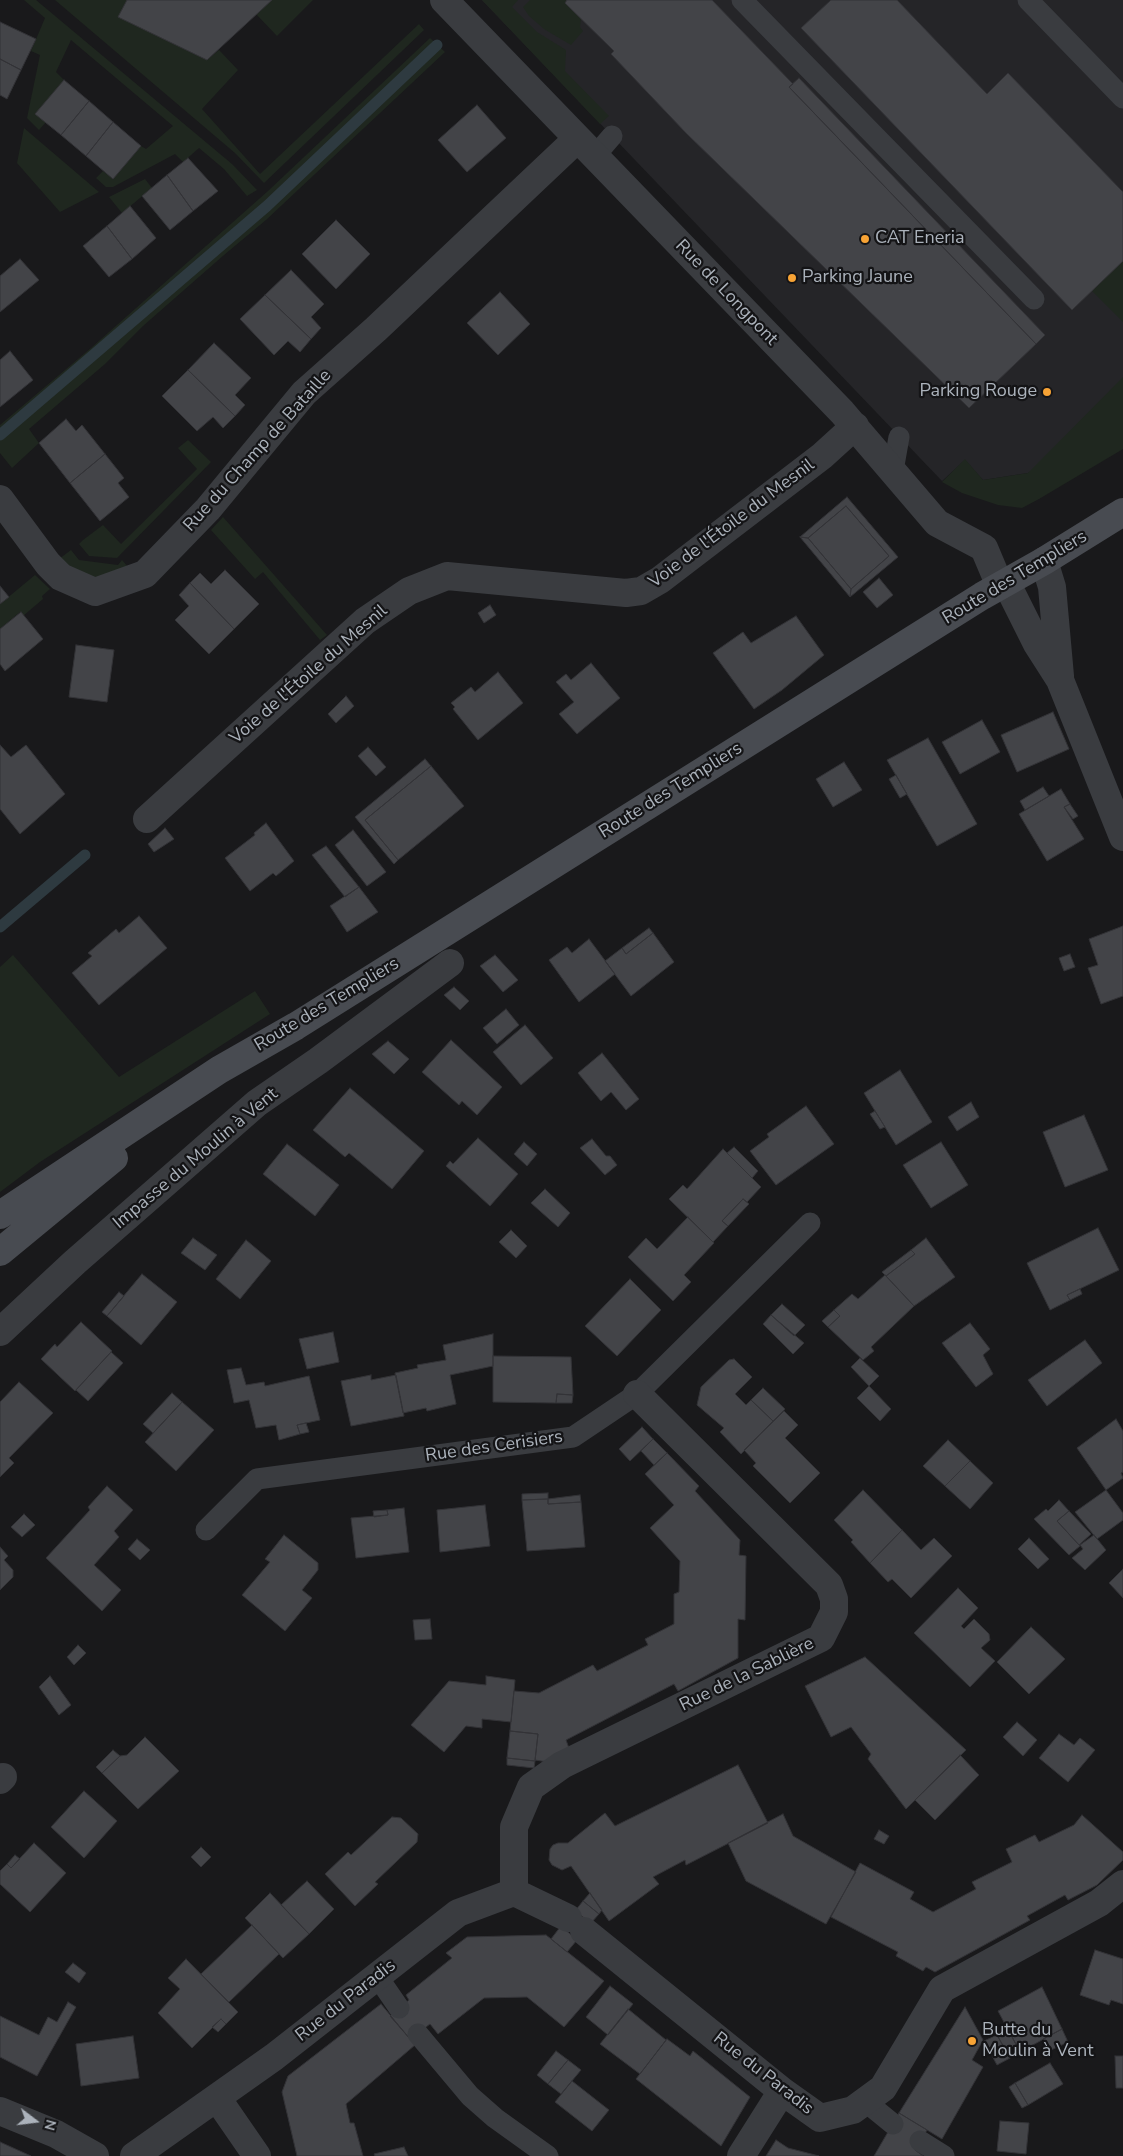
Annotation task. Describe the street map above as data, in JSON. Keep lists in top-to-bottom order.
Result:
{
  "streets": {
    "main road": ["Route des Templiers"],
    "street": [
      "Rue de Longpont",
      "Rue du Champ de Bataille",
      "Voie de l'Étoile du Mesnil",
      "Impasse du Moulin à Vent",
      "Rue de la Sablière",
      "Rue du Paradis"
    ],
    "lane": ["Rue des Cerisiers"]
  },
  "crossings": [
    ["Rue de Longpont", "Rue du Champ de Bataille"],
    ["Rue de Longpont", "Voie de l'Étoile du Mesnil"],
    ["Rue de Longpont", "Route des Templiers"],
    ["Rue des Cerisiers", "Rue de la Sablière"],
    ["Rue de la Sablière", "Rue du Paradis"]
  ],
  "places": [
    "CAT Eneria",
    "Parking Jaune",
    "Parking Rouge",
    "Butte du Moulin à Vent"
  ],
  "north": "right"
}
